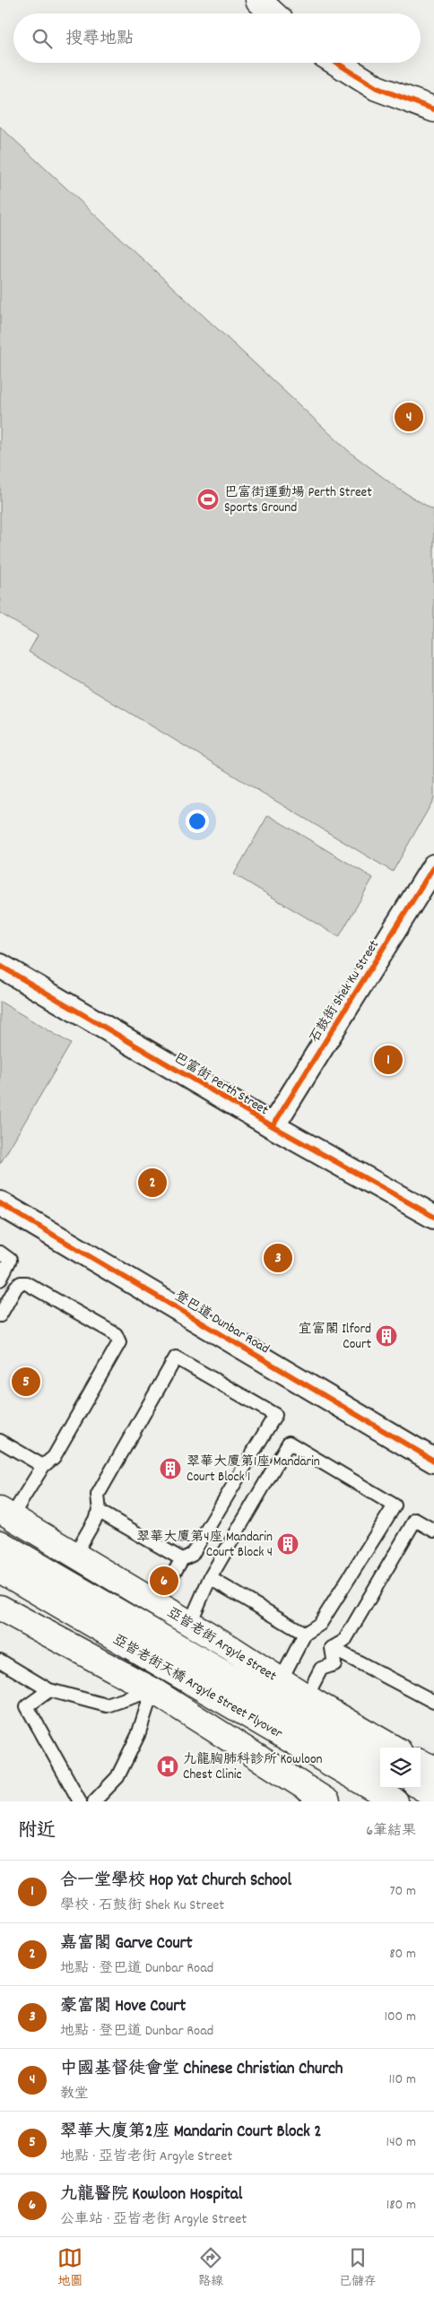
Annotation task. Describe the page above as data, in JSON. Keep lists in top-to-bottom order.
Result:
{
  "streets": {
    "main road": ["亞皆老街 Argyle Street", "亞皆老街天橋 Argyle Street Flyover"],
    "street": ["石鼓街 Shek Ku Street", "巴富街 Perth Street", "登巴道 Dunbar Road"]
  },
  "crossings": [
    ["石鼓街 Shek Ku Street", "巴富街 Perth Street"]
  ],
  "places": {
    "sports": ["巴富街運動場 Perth Street Sports Ground"],
    "building": ["宜富閣 Ilford Court", "翠華大廈第1座 Mandarin Court Block 1", "翠華大廈第4座 Mandarin Court Block 4"],
    "hospital": ["九龍胸肺科診所 Kowloon Chest Clinic"]
  },
  "page": {
    "search": "搜尋地點",
    "pins": [
      "4",
      "1",
      "2",
      "3",
      "5",
      "6"
    ],
    "heading": ["附近", "6筆結果"],
    "list": [
      {
        "mark": "1",
        "name": "合一堂學校 Hop Yat Church School",
        "note": "學校 · 石鼓街 Shek Ku Street",
        "value": "70 m"
      },
      {
        "mark": "2",
        "name": "嘉富閣 Garve Court",
        "note": "地點 · 登巴道 Dunbar Road",
        "value": "80 m"
      },
      {
        "mark": "3",
        "name": "豪富閣 Hove Court",
        "note": "地點 · 登巴道 Dunbar Road",
        "value": "100 m"
      },
      {
        "mark": "4",
        "name": "中國基督徒會堂 Chinese Christian Church",
        "note": "教堂",
        "value": "110 m"
      },
      {
        "mark": "5",
        "name": "翠華大廈第2座 Mandarin Court Block 2",
        "note": "地點 · 亞皆老街 Argyle Street",
        "value": "140 m"
      },
      {
        "mark": "6",
        "name": "九龍醫院 Kowloon Hospital",
        "note": "公車站 · 亞皆老街 Argyle Street",
        "value": "180 m"
      }
    ],
    "nav": ["地圖", "路線", "已儲存"]
  }
}
